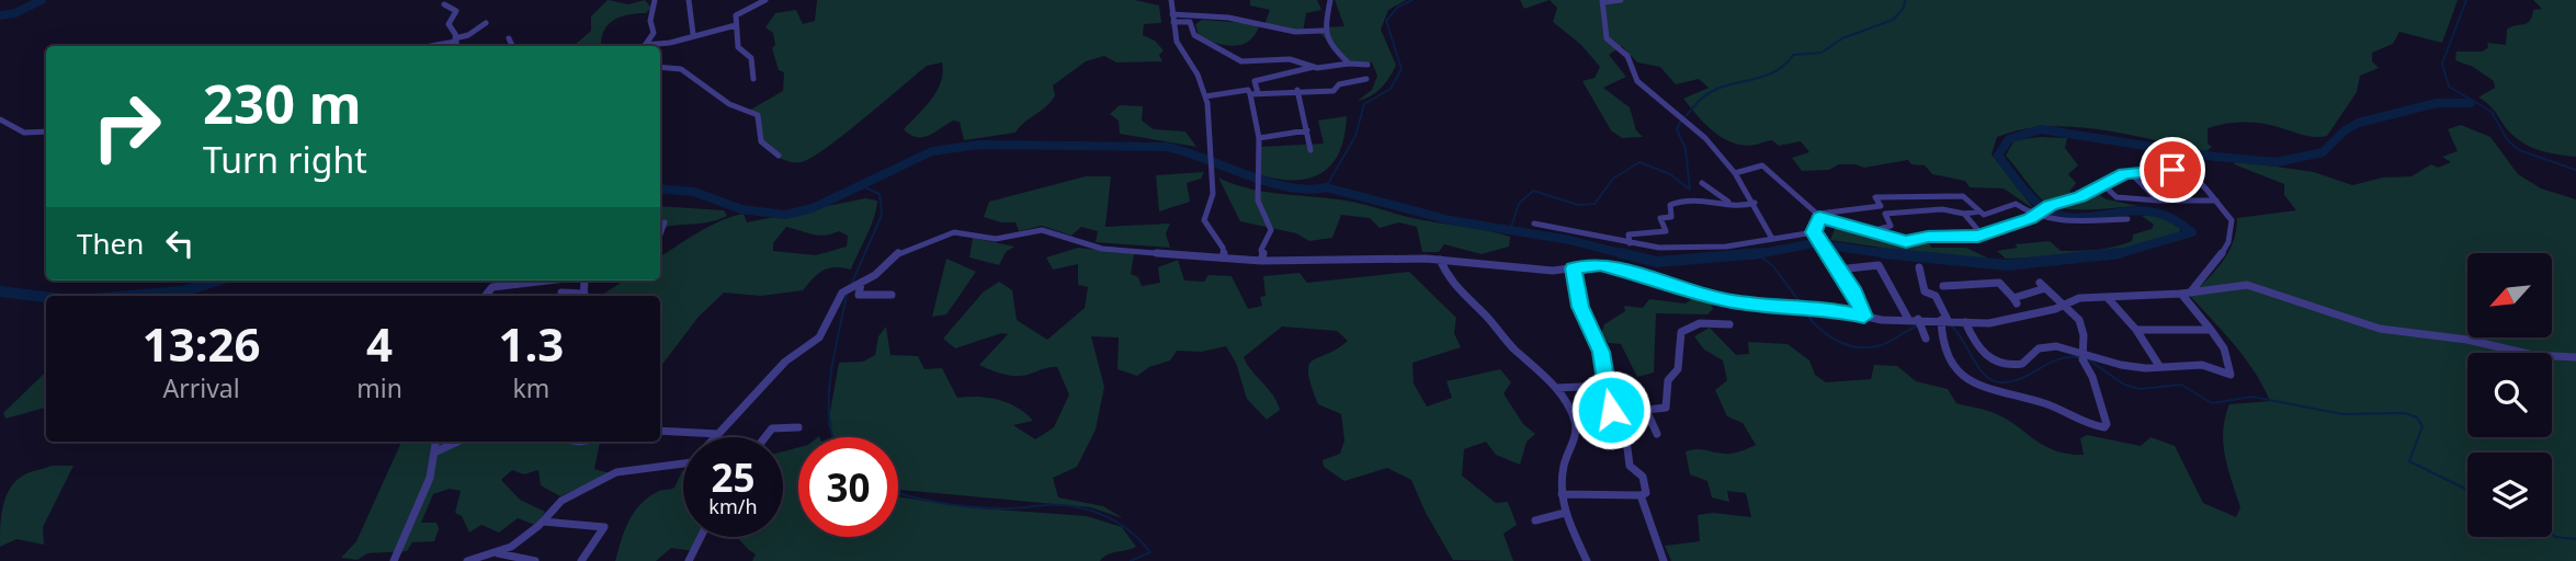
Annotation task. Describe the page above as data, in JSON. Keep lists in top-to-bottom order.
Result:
{
  "north": "bottom left",
  "page": {
    "turn": ["230 m", "Turn right"],
    "then": "Then",
    "eta": [
      "13:26",
      "Arrival",
      "4",
      "min",
      "1.3",
      "km"
    ],
    "speed": "25 km/h",
    "limit": "30"
  }
}
